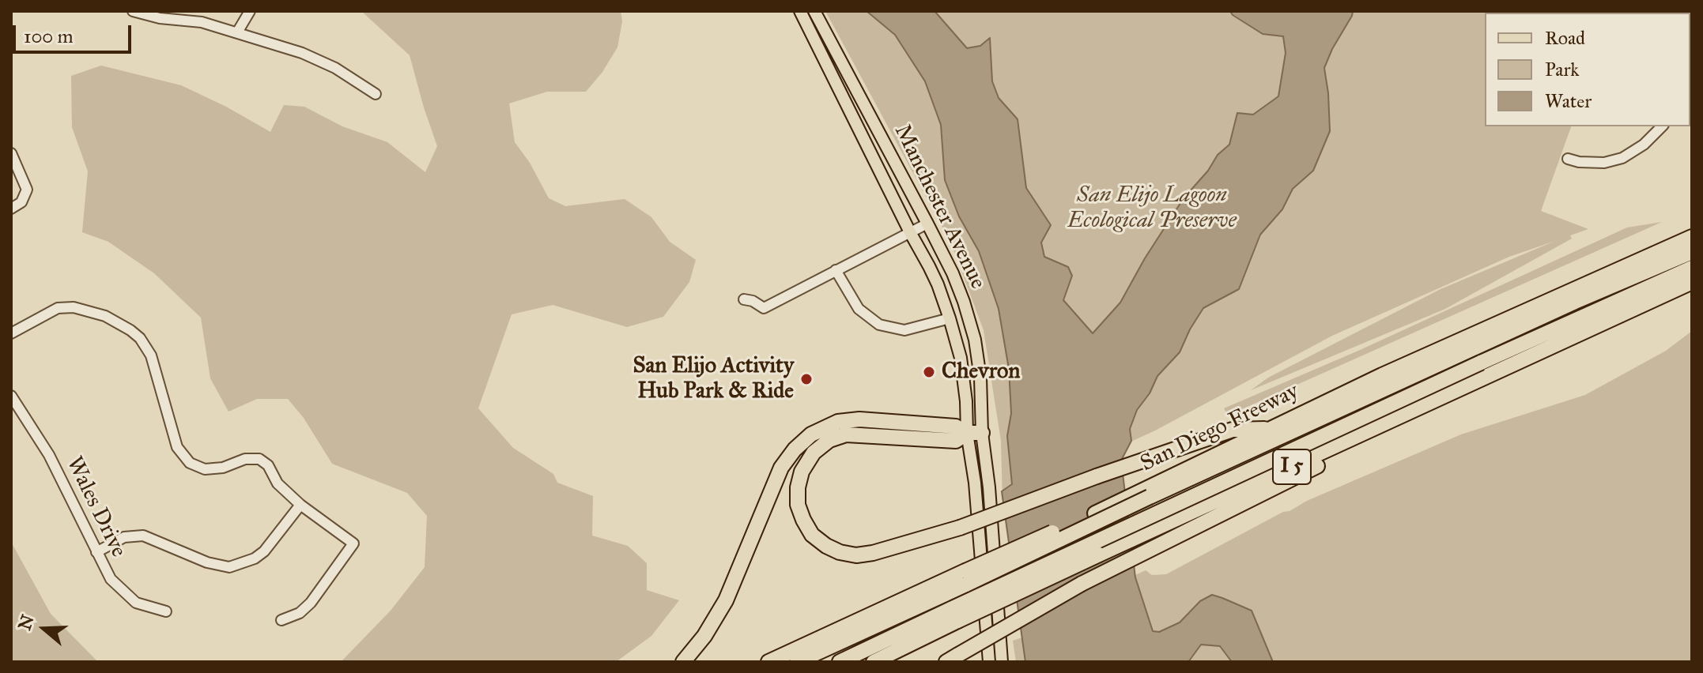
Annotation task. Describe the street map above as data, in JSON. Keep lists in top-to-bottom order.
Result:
{
  "streets": {
    "highway": ["San Diego Freeway", "I 5"],
    "main road": ["Manchester Avenue"],
    "street": ["Wales Drive"]
  },
  "parks": ["San Elijo Lagoon Ecological Preserve"],
  "places": ["Chevron", "San Elijo Activity Hub Park & Ride"],
  "legend": ["Road", "Park", "Water"],
  "scale_bar": "100 m",
  "north": "left"
}
